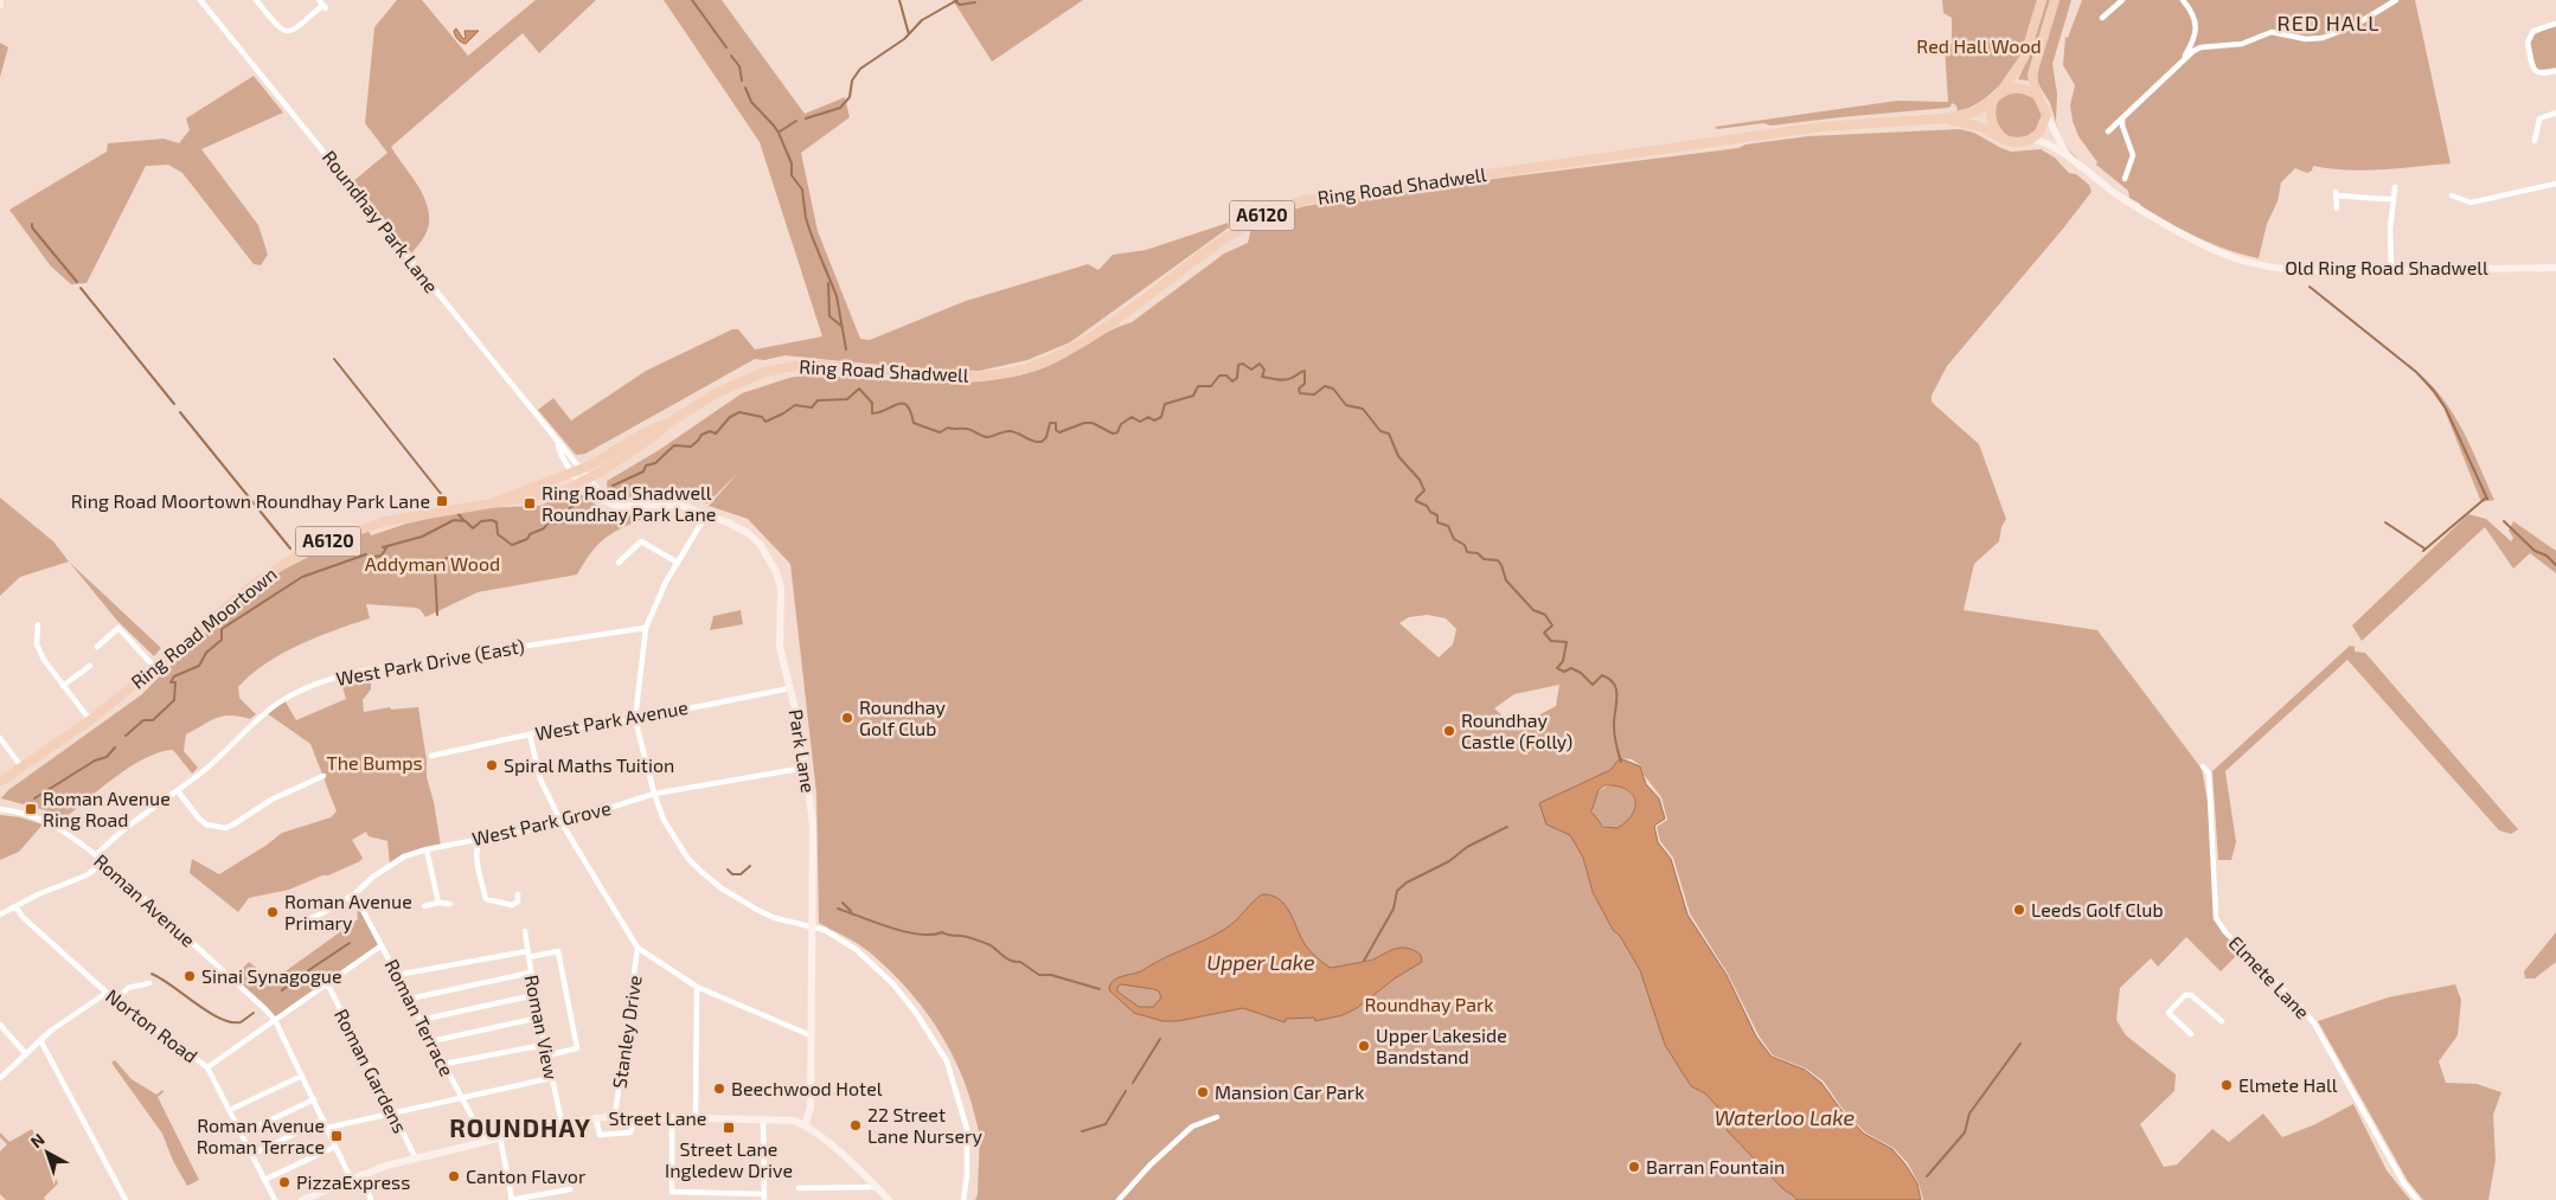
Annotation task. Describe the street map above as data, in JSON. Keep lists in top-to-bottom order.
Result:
{
  "streets": {
    "highway": ["Ring Road Shadwell", "A6120", "Ring Road Moortown"],
    "street": [
      "Roundhay Park Lane",
      "Old Ring Road Shadwell",
      "West Park Drive (East)",
      "West Park Avenue",
      "Park Lane",
      "West Park Grove",
      "Roman Avenue",
      "Elmete Lane",
      "Roman Terrace",
      "Norton Road",
      "Roman View",
      "Stanley Drive",
      "Roman Gardens",
      "Street Lane"
    ]
  },
  "crossings": [
    ["Ring Road Shadwell", "A6120"],
    ["Ring Road Shadwell", "Roundhay Park Lane"],
    ["Ring Road Shadwell", "Old Ring Road Shadwell"],
    ["Ring Road Shadwell", "Ring Road Moortown"],
    ["Ring Road Shadwell", "Park Lane"],
    ["A6120", "Old Ring Road Shadwell"],
    ["Roundhay Park Lane", "Ring Road Moortown"],
    ["Roundhay Park Lane", "Park Lane"],
    ["Ring Road Moortown", "Park Lane"],
    ["West Park Drive (East)", "Roman Avenue"],
    ["West Park Avenue", "Park Lane"],
    ["Park Lane", "West Park Grove"],
    ["Park Lane", "Street Lane"],
    ["West Park Grove", "Roman Terrace"],
    ["Roman Avenue", "Street Lane"],
    ["Roman Terrace", "Street Lane"],
    ["Roman View", "Street Lane"],
    ["Stanley Drive", "Street Lane"],
    ["Roman Gardens", "Street Lane"]
  ],
  "districts": ["RED HALL", "ROUNDHAY"],
  "water": ["Upper Lake", "Waterloo Lake"],
  "parks": [
    "Red Hall Wood",
    "Addyman Wood",
    "The Bumps",
    "Roundhay Park"
  ],
  "places": {
    "transit": [
      "Ring Road Moortown Roundhay Park Lane",
      "Ring Road Shadwell Roundhay Park Lane",
      "Roman Avenue Ring Road",
      "Street Lane Ingledew Drive",
      "Roman Avenue Roman Terrace"
    ],
    "other": [
      "Roundhay Golf Club",
      "Roundhay Castle (Folly)",
      "Spiral Maths Tuition",
      "Leeds Golf Club",
      "Roman Avenue Primary",
      "Sinai Synagogue",
      "Upper Lakeside Bandstand",
      "Elmete Hall",
      "Beechwood Hotel",
      "Mansion Car Park",
      "22 Street Lane Nursery",
      "Barran Fountain",
      "Canton Flavor",
      "PizzaExpress"
    ]
  },
  "north": "top left"
}
